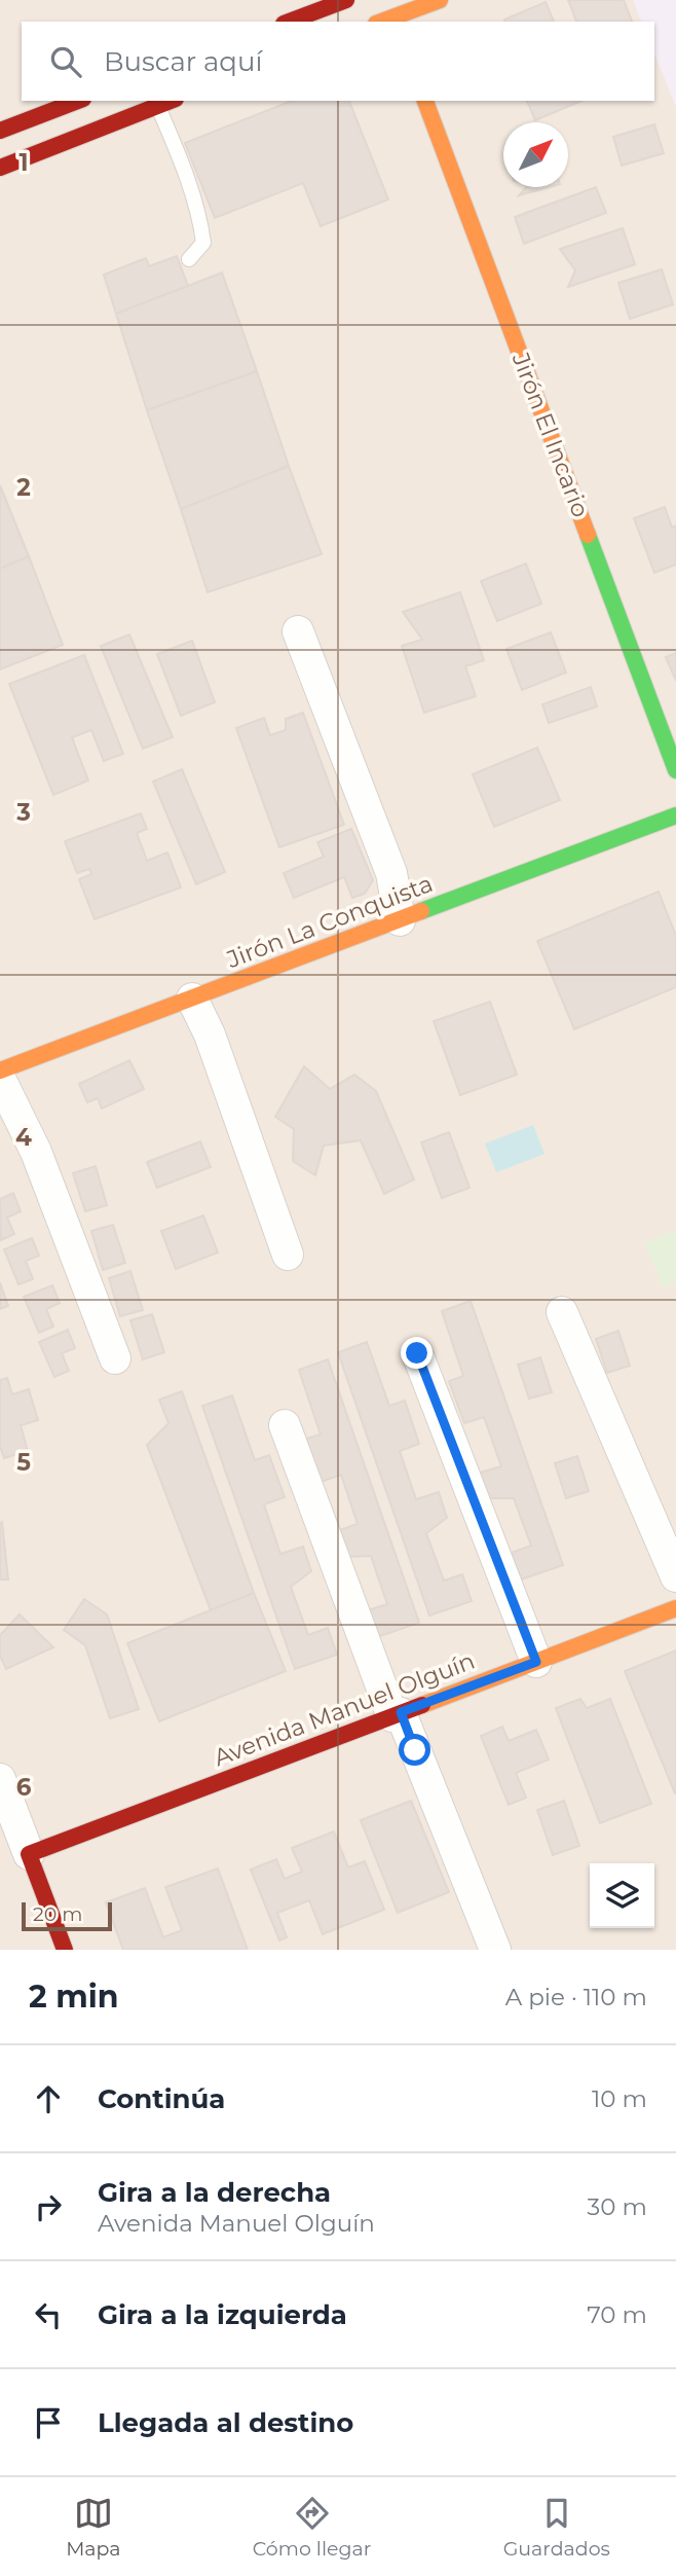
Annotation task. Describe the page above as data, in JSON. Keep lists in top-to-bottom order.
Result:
{
  "streets": {
    "street": ["Jirón El Incario", "Jirón La Conquista", "Avenida Manuel Olguín"]
  },
  "scale_bar": "20 m",
  "north": "top right",
  "page": {
    "search": "Buscar aquí",
    "scale": "20 m",
    "heading": ["2 min", "A pie · 110 m"],
    "list": [
      ["Continúa", "10 m"],
      ["Gira a la derecha", "Avenida Manuel Olguín", "30 m"],
      ["Gira a la izquierda", "70 m"],
      "Llegada al destino"
    ],
    "nav": ["Mapa", "Cómo llegar", "Guardados"]
  },
  "grid": {
    "rows": [
      "1",
      "2",
      "3",
      "4",
      "5",
      "6"
    ]
  }
}
